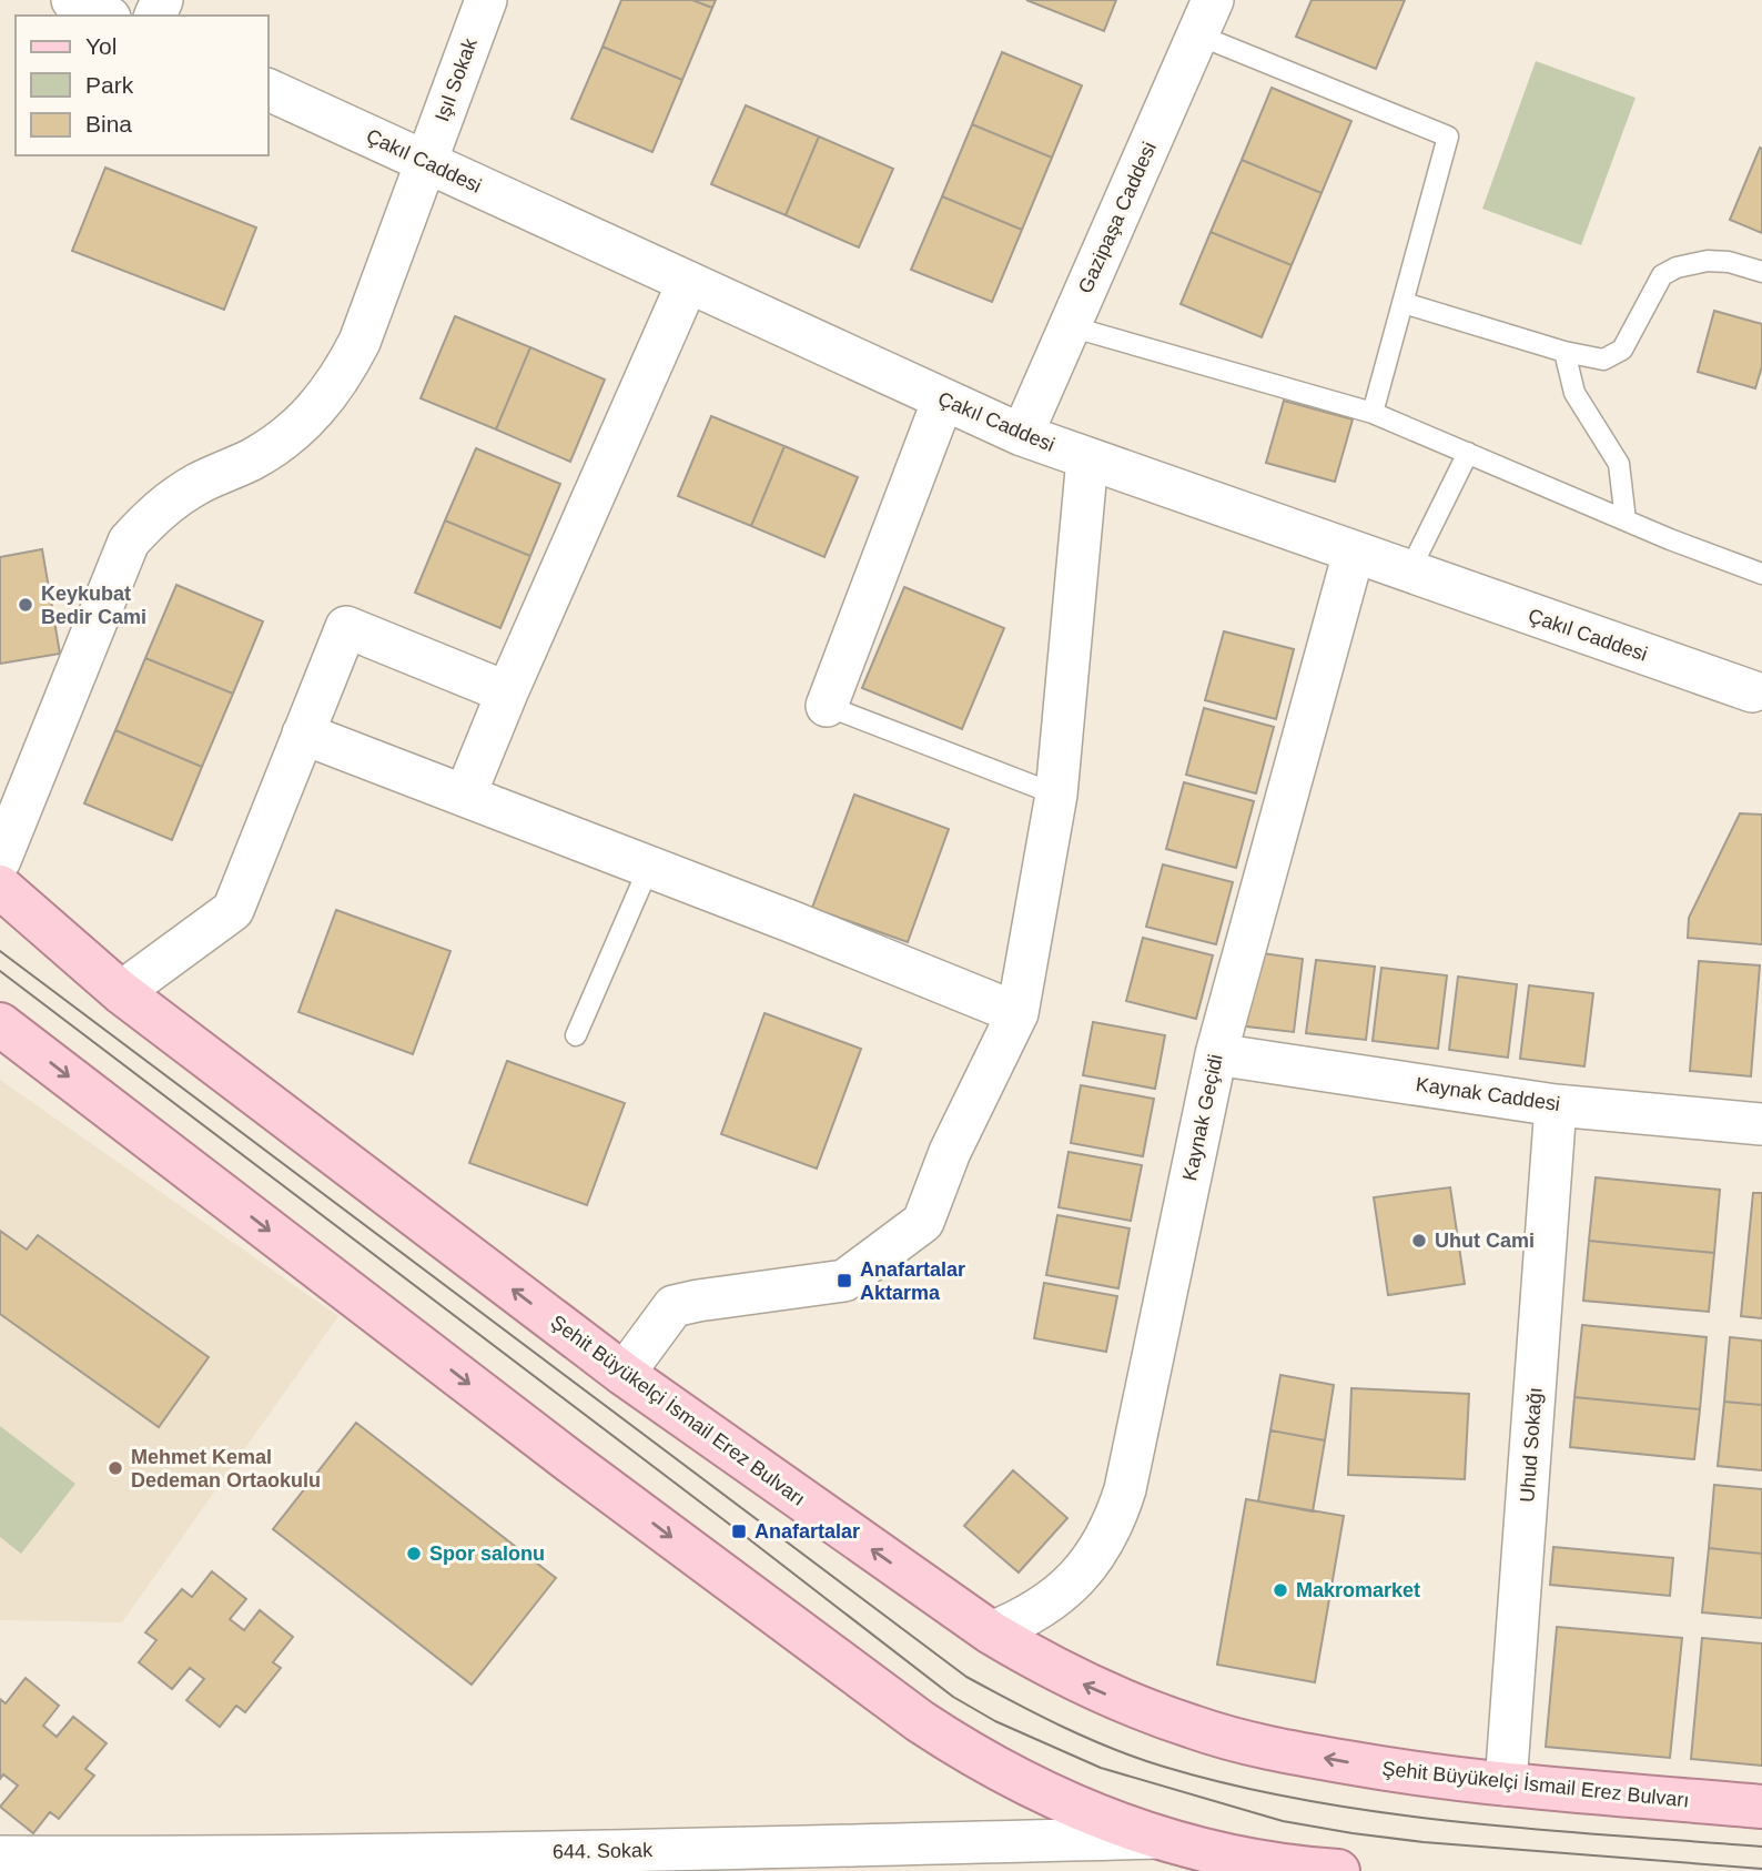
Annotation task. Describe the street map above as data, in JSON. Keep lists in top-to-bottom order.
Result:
{
  "streets": {
    "main road": ["Şehit Büyükelçi İsmail Erez Bulvarı"],
    "street": [
      "Işıl Sokak",
      "Çakıl Caddesi",
      "Gazipaşa Caddesi",
      "Kaynak Caddesi",
      "Kaynak Geçidi",
      "Uhud Sokağı",
      "644. Sokak"
    ]
  },
  "crossings": [
    ["Işıl Sokak", "Çakıl Caddesi"],
    ["Çakıl Caddesi", "Gazipaşa Caddesi"],
    ["Çakıl Caddesi", "Kaynak Geçidi"],
    ["Kaynak Caddesi", "Kaynak Geçidi"],
    ["Kaynak Caddesi", "Uhud Sokağı"],
    ["Kaynak Geçidi", "Şehit Büyükelçi İsmail Erez Bulvarı"],
    ["Şehit Büyükelçi İsmail Erez Bulvarı", "Uhud Sokağı"]
  ],
  "places": {
    "other": [
      "Keykubat Bedir Cami",
      "Uhut Cami",
      "Mehmet Kemal Dedeman Ortaokulu",
      "Spor salonu",
      "Makromarket"
    ],
    "transit": ["Anafartalar Aktarma", "Anafartalar"]
  },
  "legend": ["Yol", "Park", "Bina"]
}
